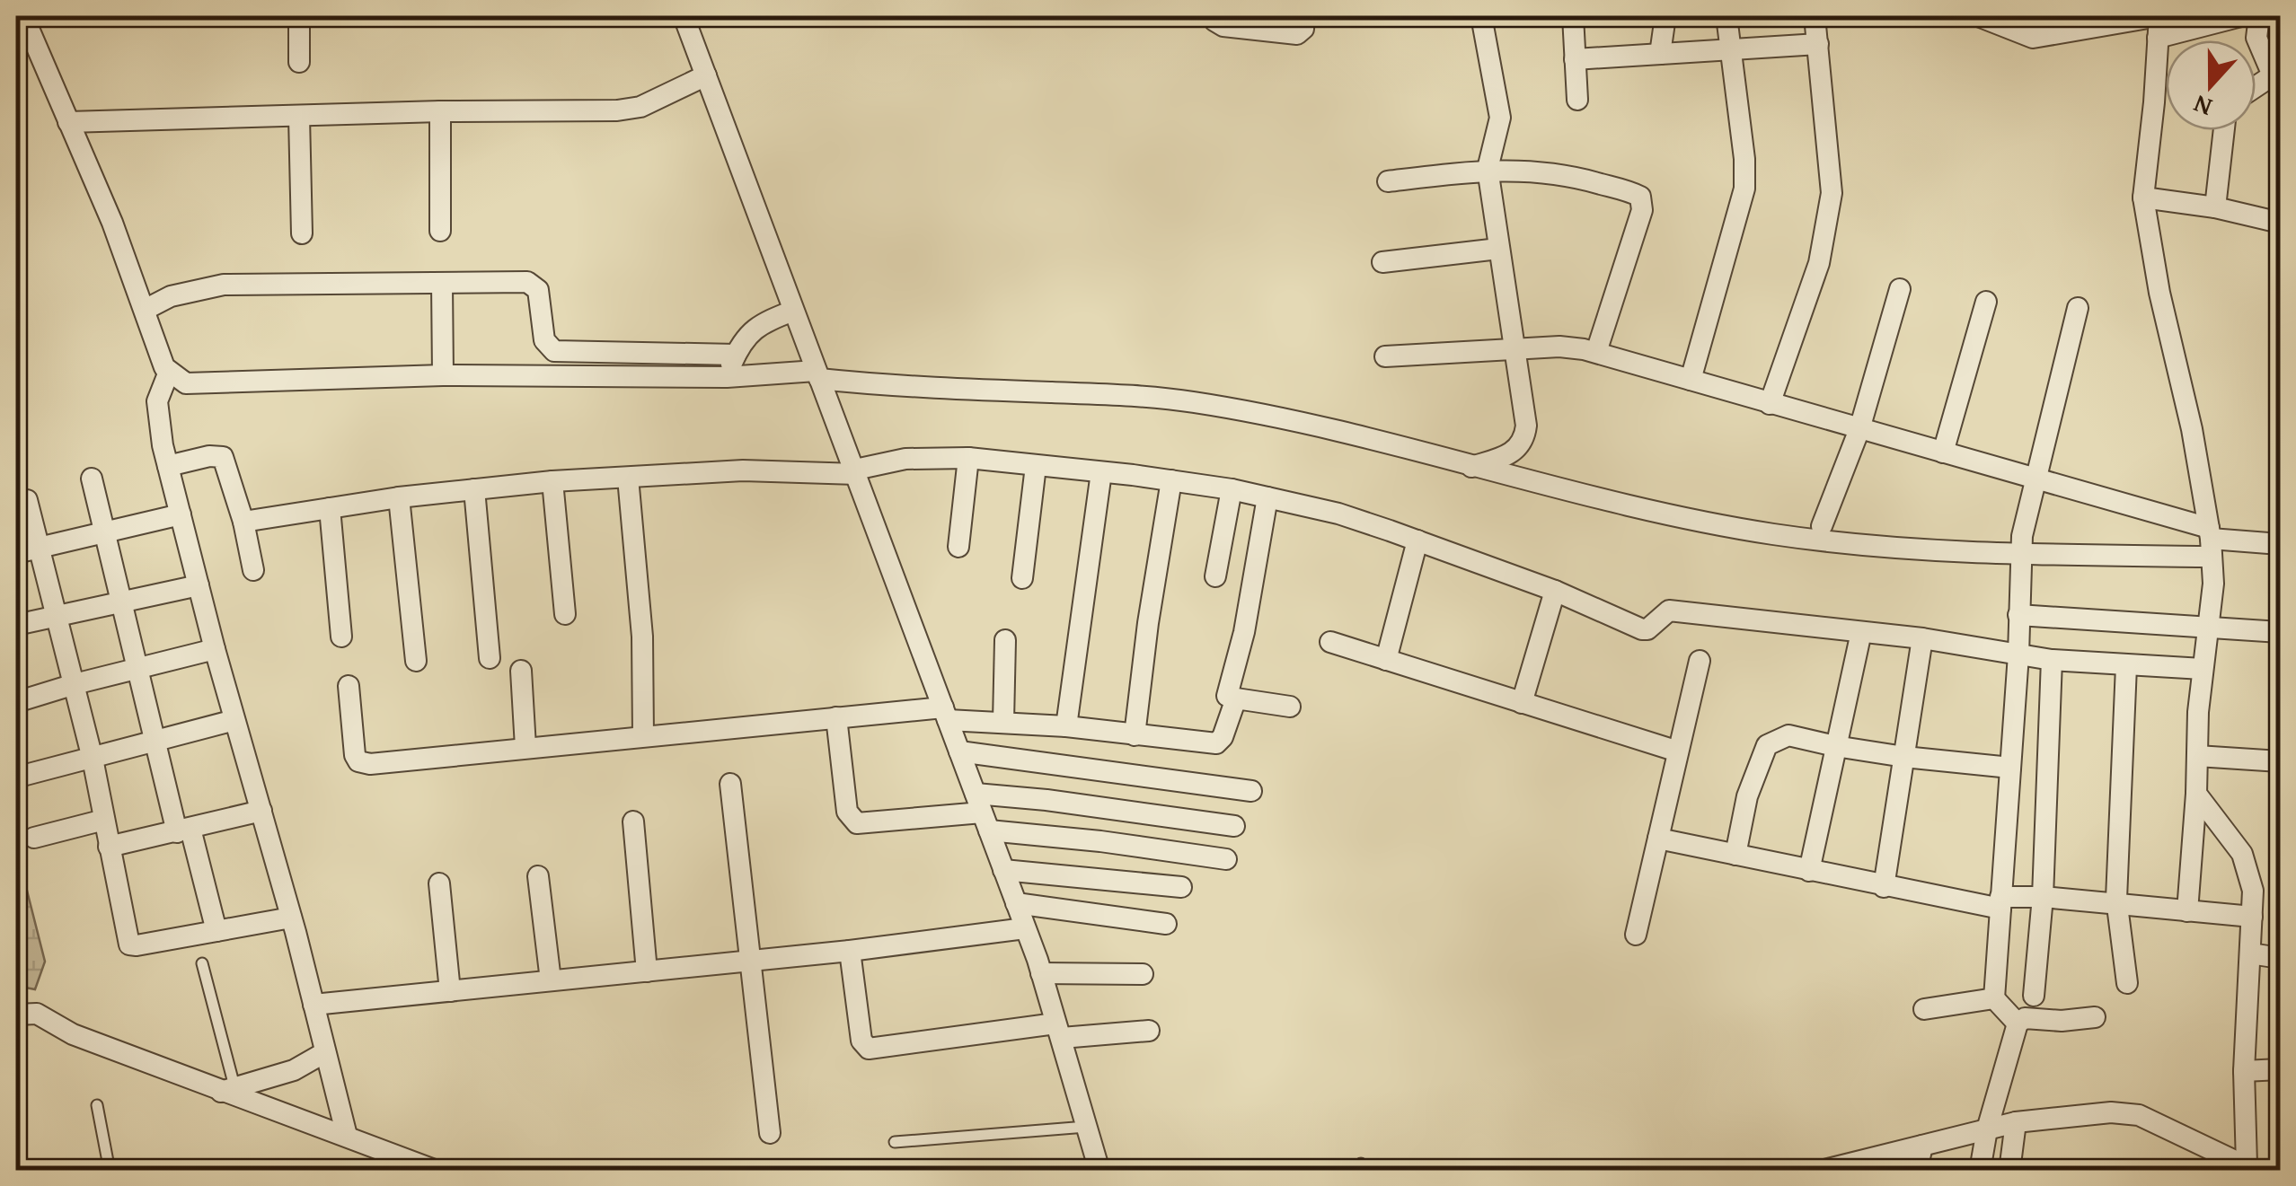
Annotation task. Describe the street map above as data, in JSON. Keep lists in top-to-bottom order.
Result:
{
  "north": "bottom"
}
